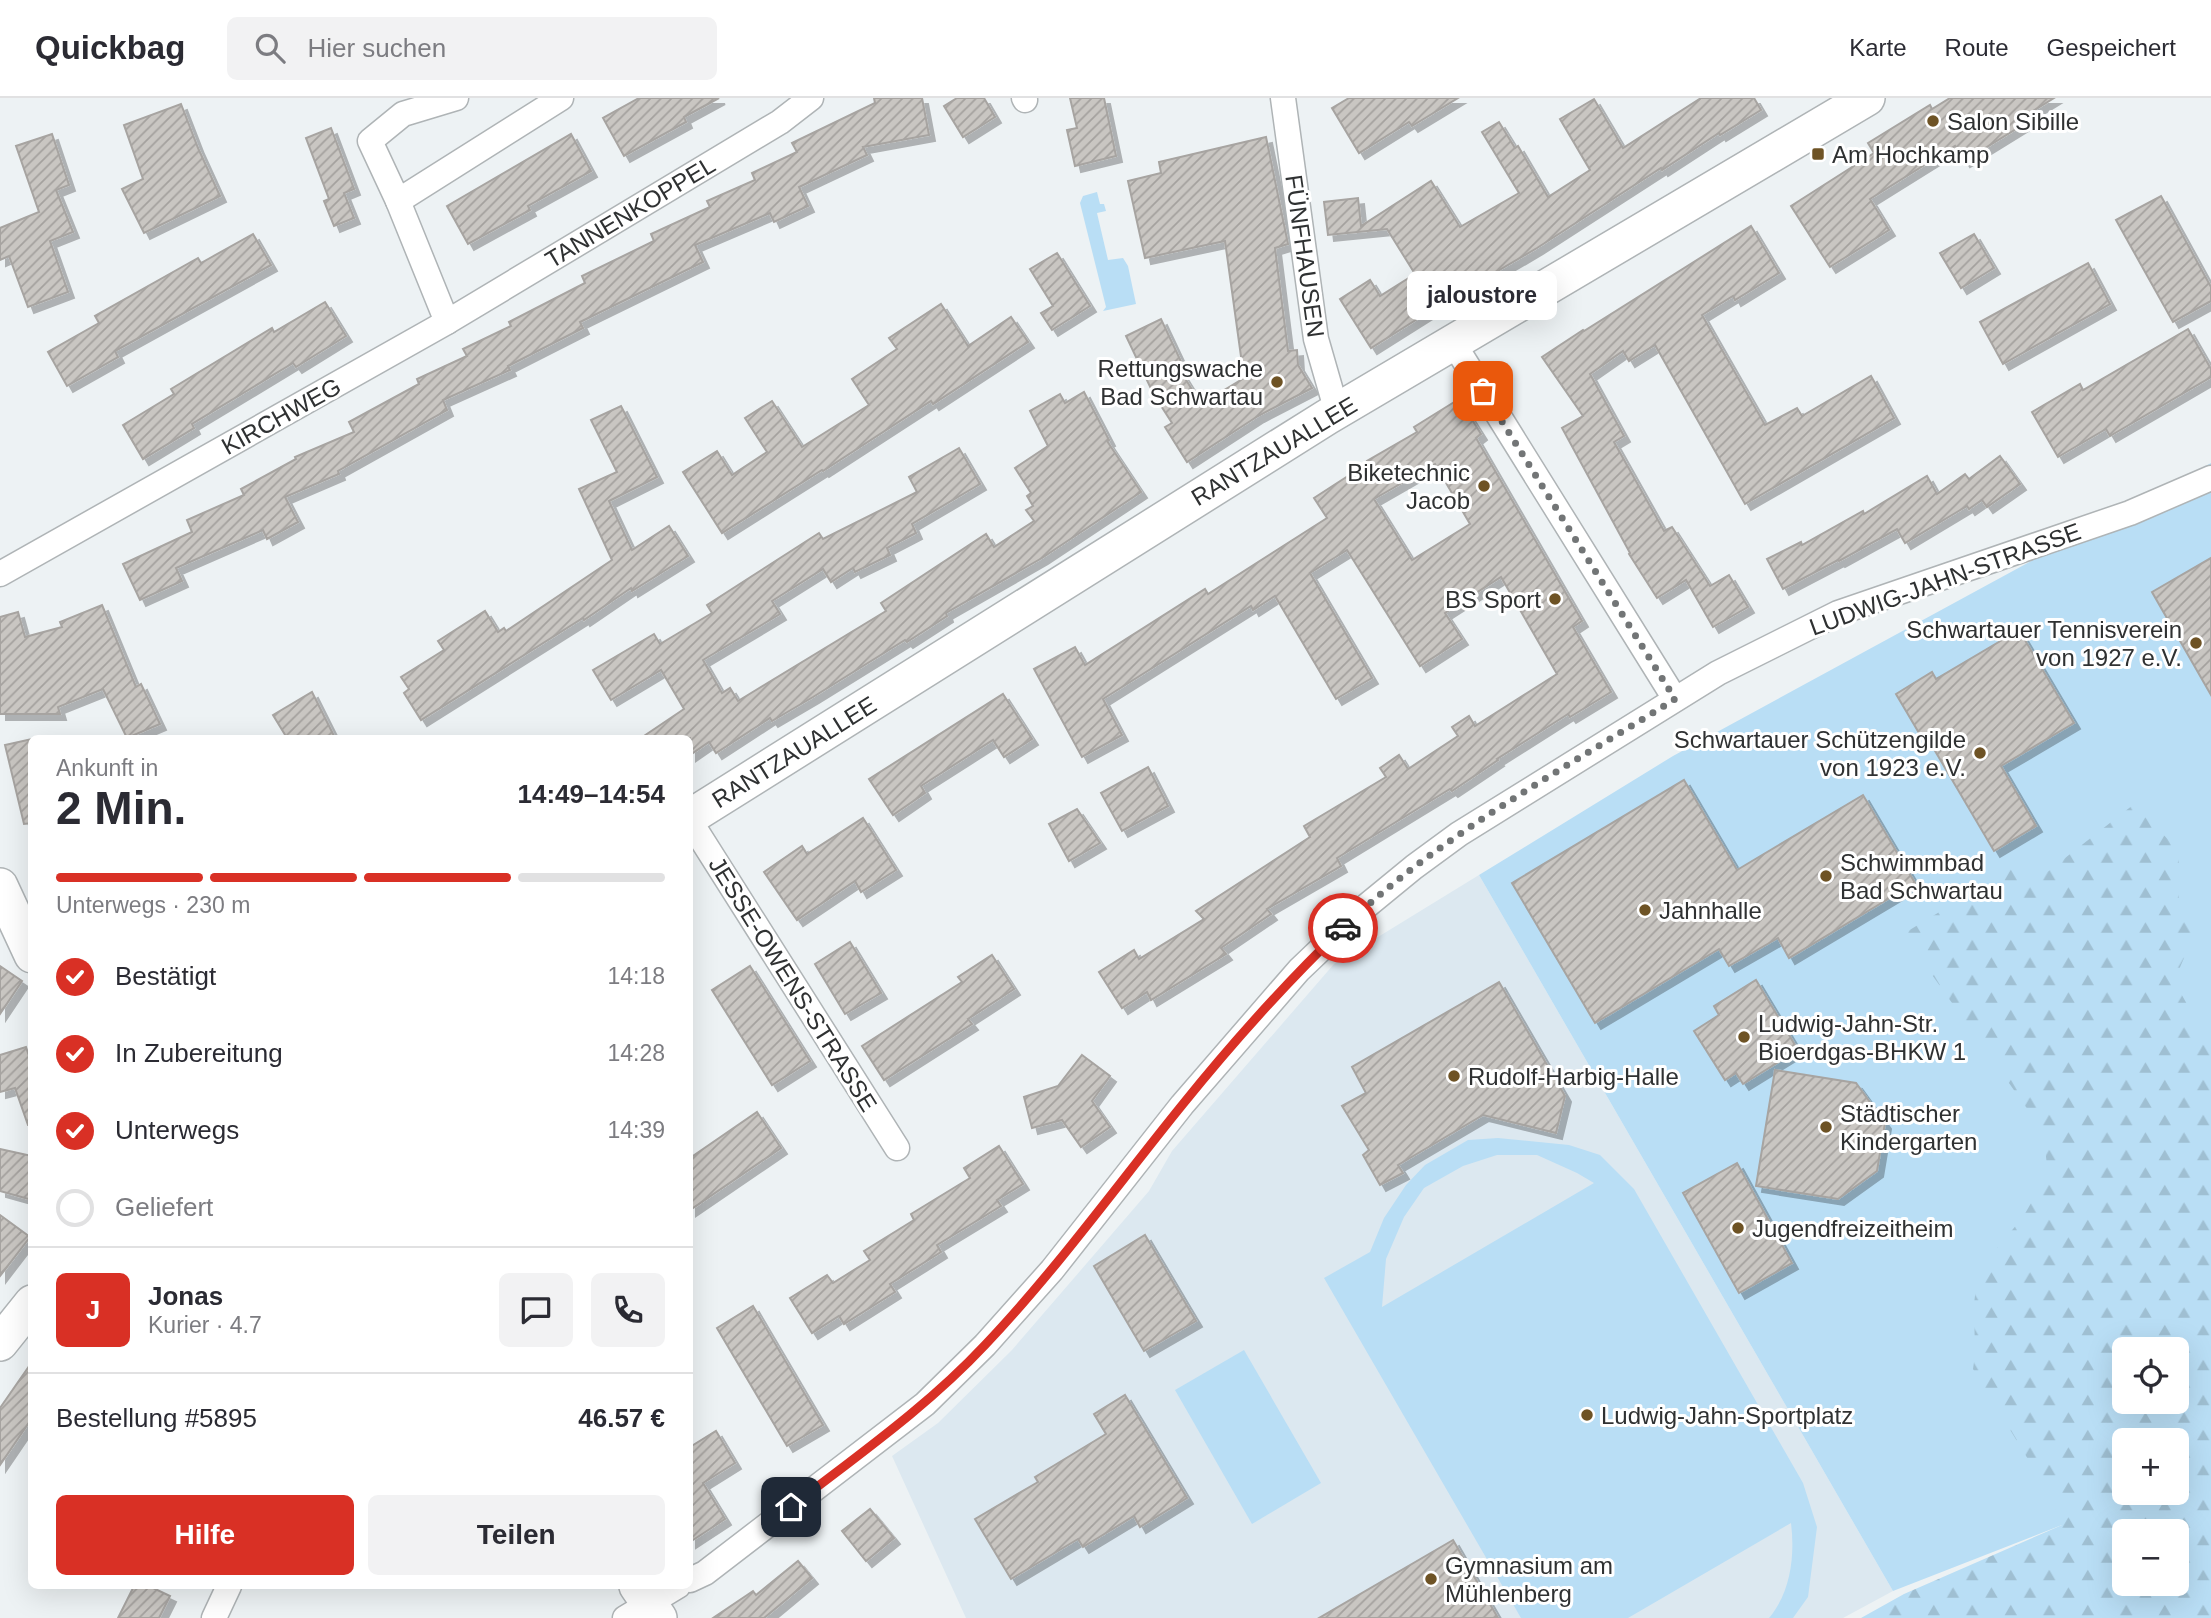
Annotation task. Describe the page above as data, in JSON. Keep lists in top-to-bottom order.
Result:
{
  "streets": {
    "main road": ["RANTZAUALLEE"],
    "street": [
      "TANNENKOPPEL",
      "FÜNFHAUSEN",
      "KIRCHWEG",
      "LUDWIG-JAHN-STRASSE",
      "JESSE-OWENS-STRASSE"
    ]
  },
  "crossings": [
    ["TANNENKOPPEL", "KIRCHWEG"],
    ["FÜNFHAUSEN", "RANTZAUALLEE"]
  ],
  "places": {
    "other": [
      "Salon Sibille",
      "Rettungswache Bad Schwartau",
      "jaloustore",
      "Biketechnic Jacob",
      "BS Sport",
      "Schwartauer Tennisverein von 1927 e.V.",
      "Schwartauer Schützengilde von 1923 e.V.",
      "Schwimmbad Bad Schwartau",
      "Jahnhalle",
      "Ludwig-Jahn-Str. Bioerdgas-BHKW 1",
      "Rudolf-Harbig-Halle",
      "Städtischer Kindergarten",
      "Jugendfreizeitheim",
      "Ludwig-Jahn-Sportplatz",
      "Gymnasium am Mühlenberg"
    ],
    "transit": ["Am Hochkamp"]
  },
  "page": {
    "header": "Quickbag",
    "search": "Hier suchen",
    "nav": ["Karte", "Route", "Gespeichert"],
    "bubble": "jaloustore",
    "heading": ["2 Min.", "Ankunft in", "14:49–14:54"],
    "panel": [
      "Jonas",
      "Kurier · 4.7",
      "Bestellung #5895",
      "46.57 €"
    ],
    "bar": "Unterwegs · 230 m",
    "list": [
      ["Bestätigt", "14:18"],
      ["In Zubereitung", "14:28"],
      ["Unterwegs", "14:39"],
      "Geliefert"
    ],
    "round": "J",
    "map_buttons": ["+", "−"],
    "buttons": ["Hilfe", "Teilen"]
  }
}
